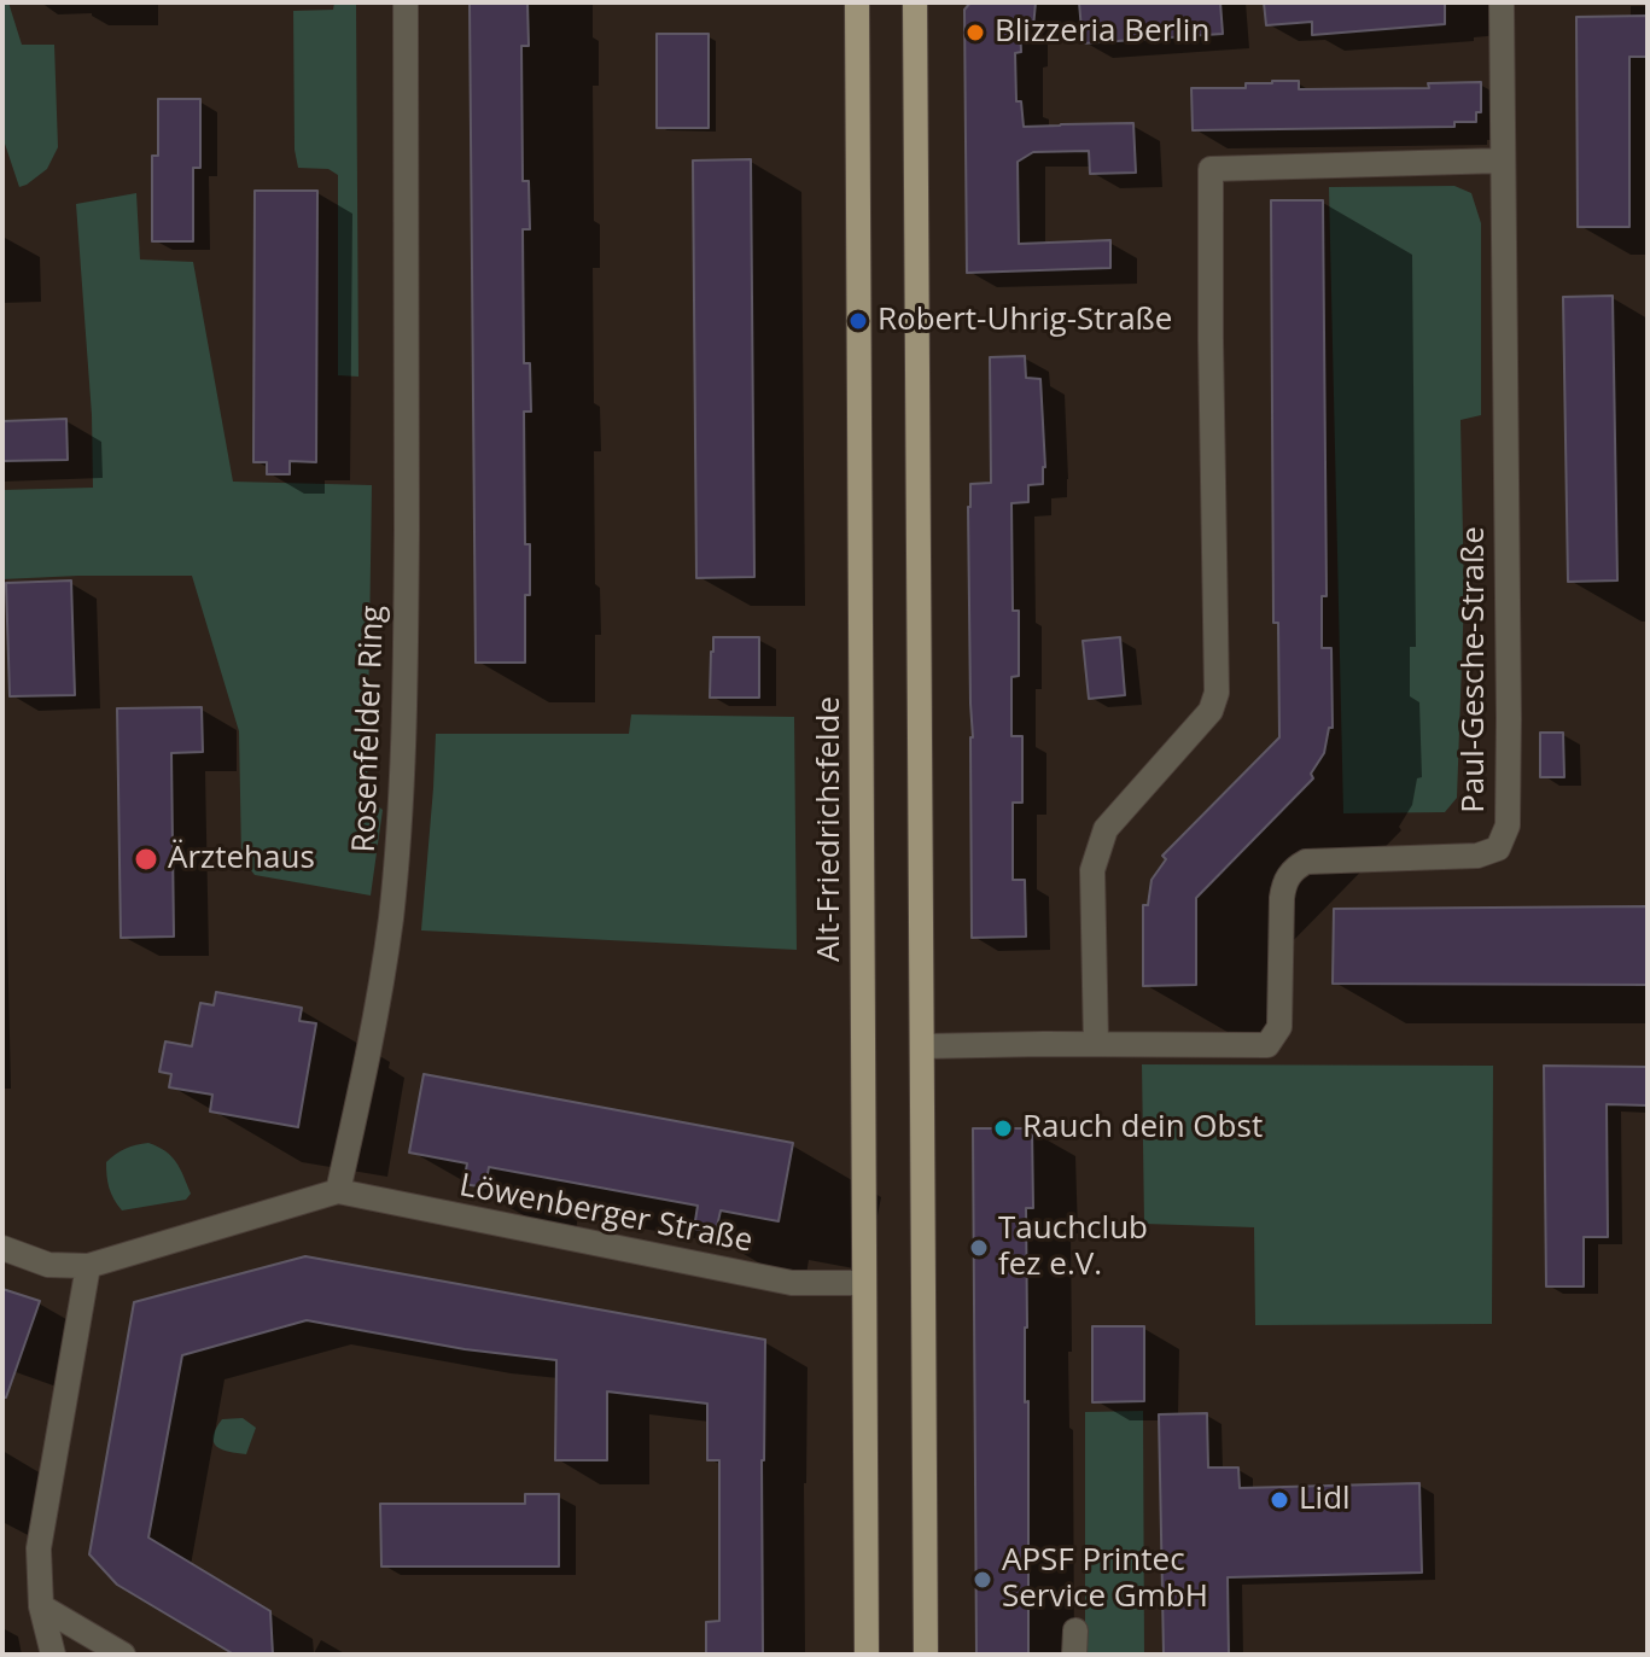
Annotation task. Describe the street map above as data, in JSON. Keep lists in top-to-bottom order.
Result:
{
  "streets": {
    "main road": ["Alt-Friedrichsfelde"],
    "street": ["Paul-Gesche-Straße", "Rosenfelder Ring", "Löwenberger Straße"]
  },
  "crossings": [
    ["Rosenfelder Ring", "Löwenberger Straße"],
    ["Alt-Friedrichsfelde", "Löwenberger Straße"]
  ],
  "places": [
    "Blizzeria Berlin",
    "Robert-Uhrig-Straße",
    "Ärztehaus",
    "Rauch dein Obst",
    "Tauchclub fez e.V.",
    "Lidl",
    "APSF Printec Service GmbH"
  ]
}
